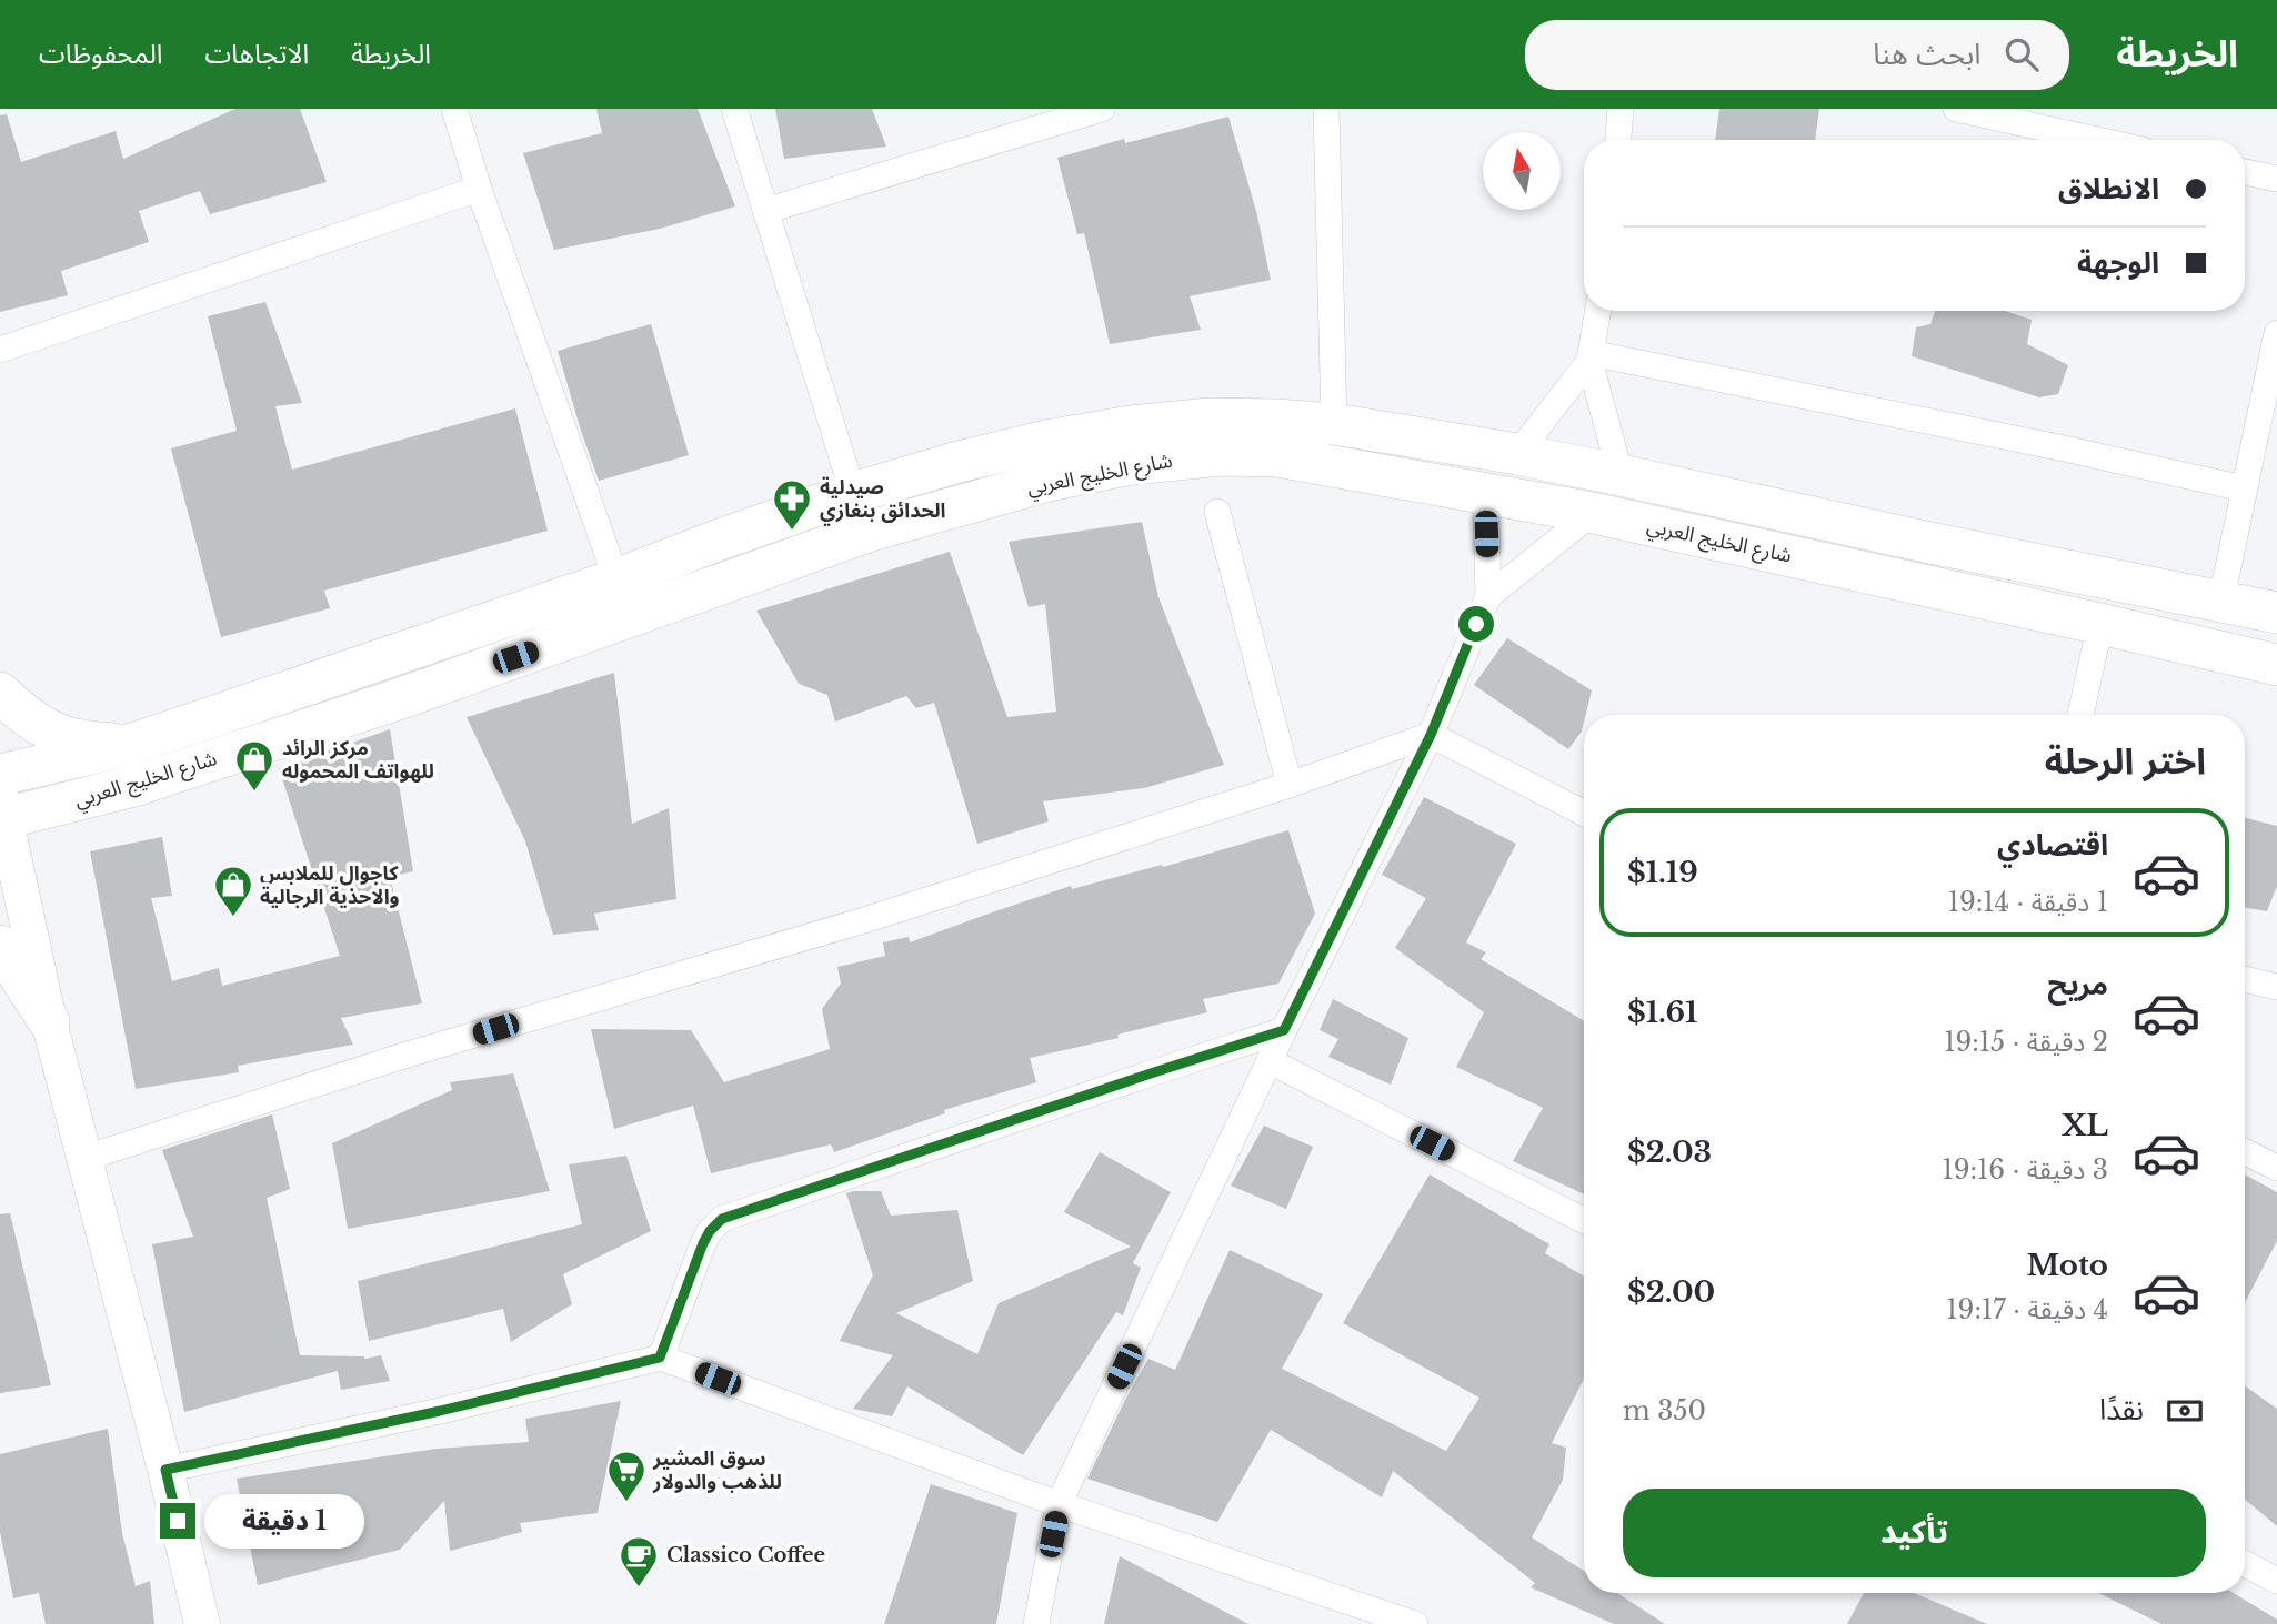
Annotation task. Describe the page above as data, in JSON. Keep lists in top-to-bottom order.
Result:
{
  "streets": {
    "main road": ["شارع الخليج العربي"]
  },
  "places": {
    "pharmacy": ["صيدلية الحدائق بنغازي"],
    "shop": ["مركز الرائد للهواتف المحموله", "كاجوال للملابس والاحذية الرجالية"],
    "supermarket": ["سوق المشير للذهب والدولار"],
    "cafe": ["Classico Coffee"]
  },
  "north": "top",
  "page": {
    "header": "الخريطة",
    "search": "ابحث هنا",
    "nav": ["الخريطة", "الاتجاهات", "المحفوظات"],
    "banner": ["الانطلاق", "الوجهة"],
    "heading": "اختر الرحلة",
    "list": [
      {
        "name": "اقتصادي",
        "note": "1 دقيقة · 19:14",
        "value": "$1.19"
      },
      {
        "name": "مريح",
        "note": "2 دقيقة · 19:15",
        "value": "$1.61"
      },
      {
        "name": "XL",
        "note": "3 دقيقة · 19:16",
        "value": "$2.03"
      },
      {
        "name": "Moto",
        "note": "4 دقيقة · 19:17",
        "value": "$2.00"
      }
    ],
    "pay": ["نقدًا", "350 m"],
    "buttons": "تأكيد",
    "bubble": "1 دقيقة"
  }
}
